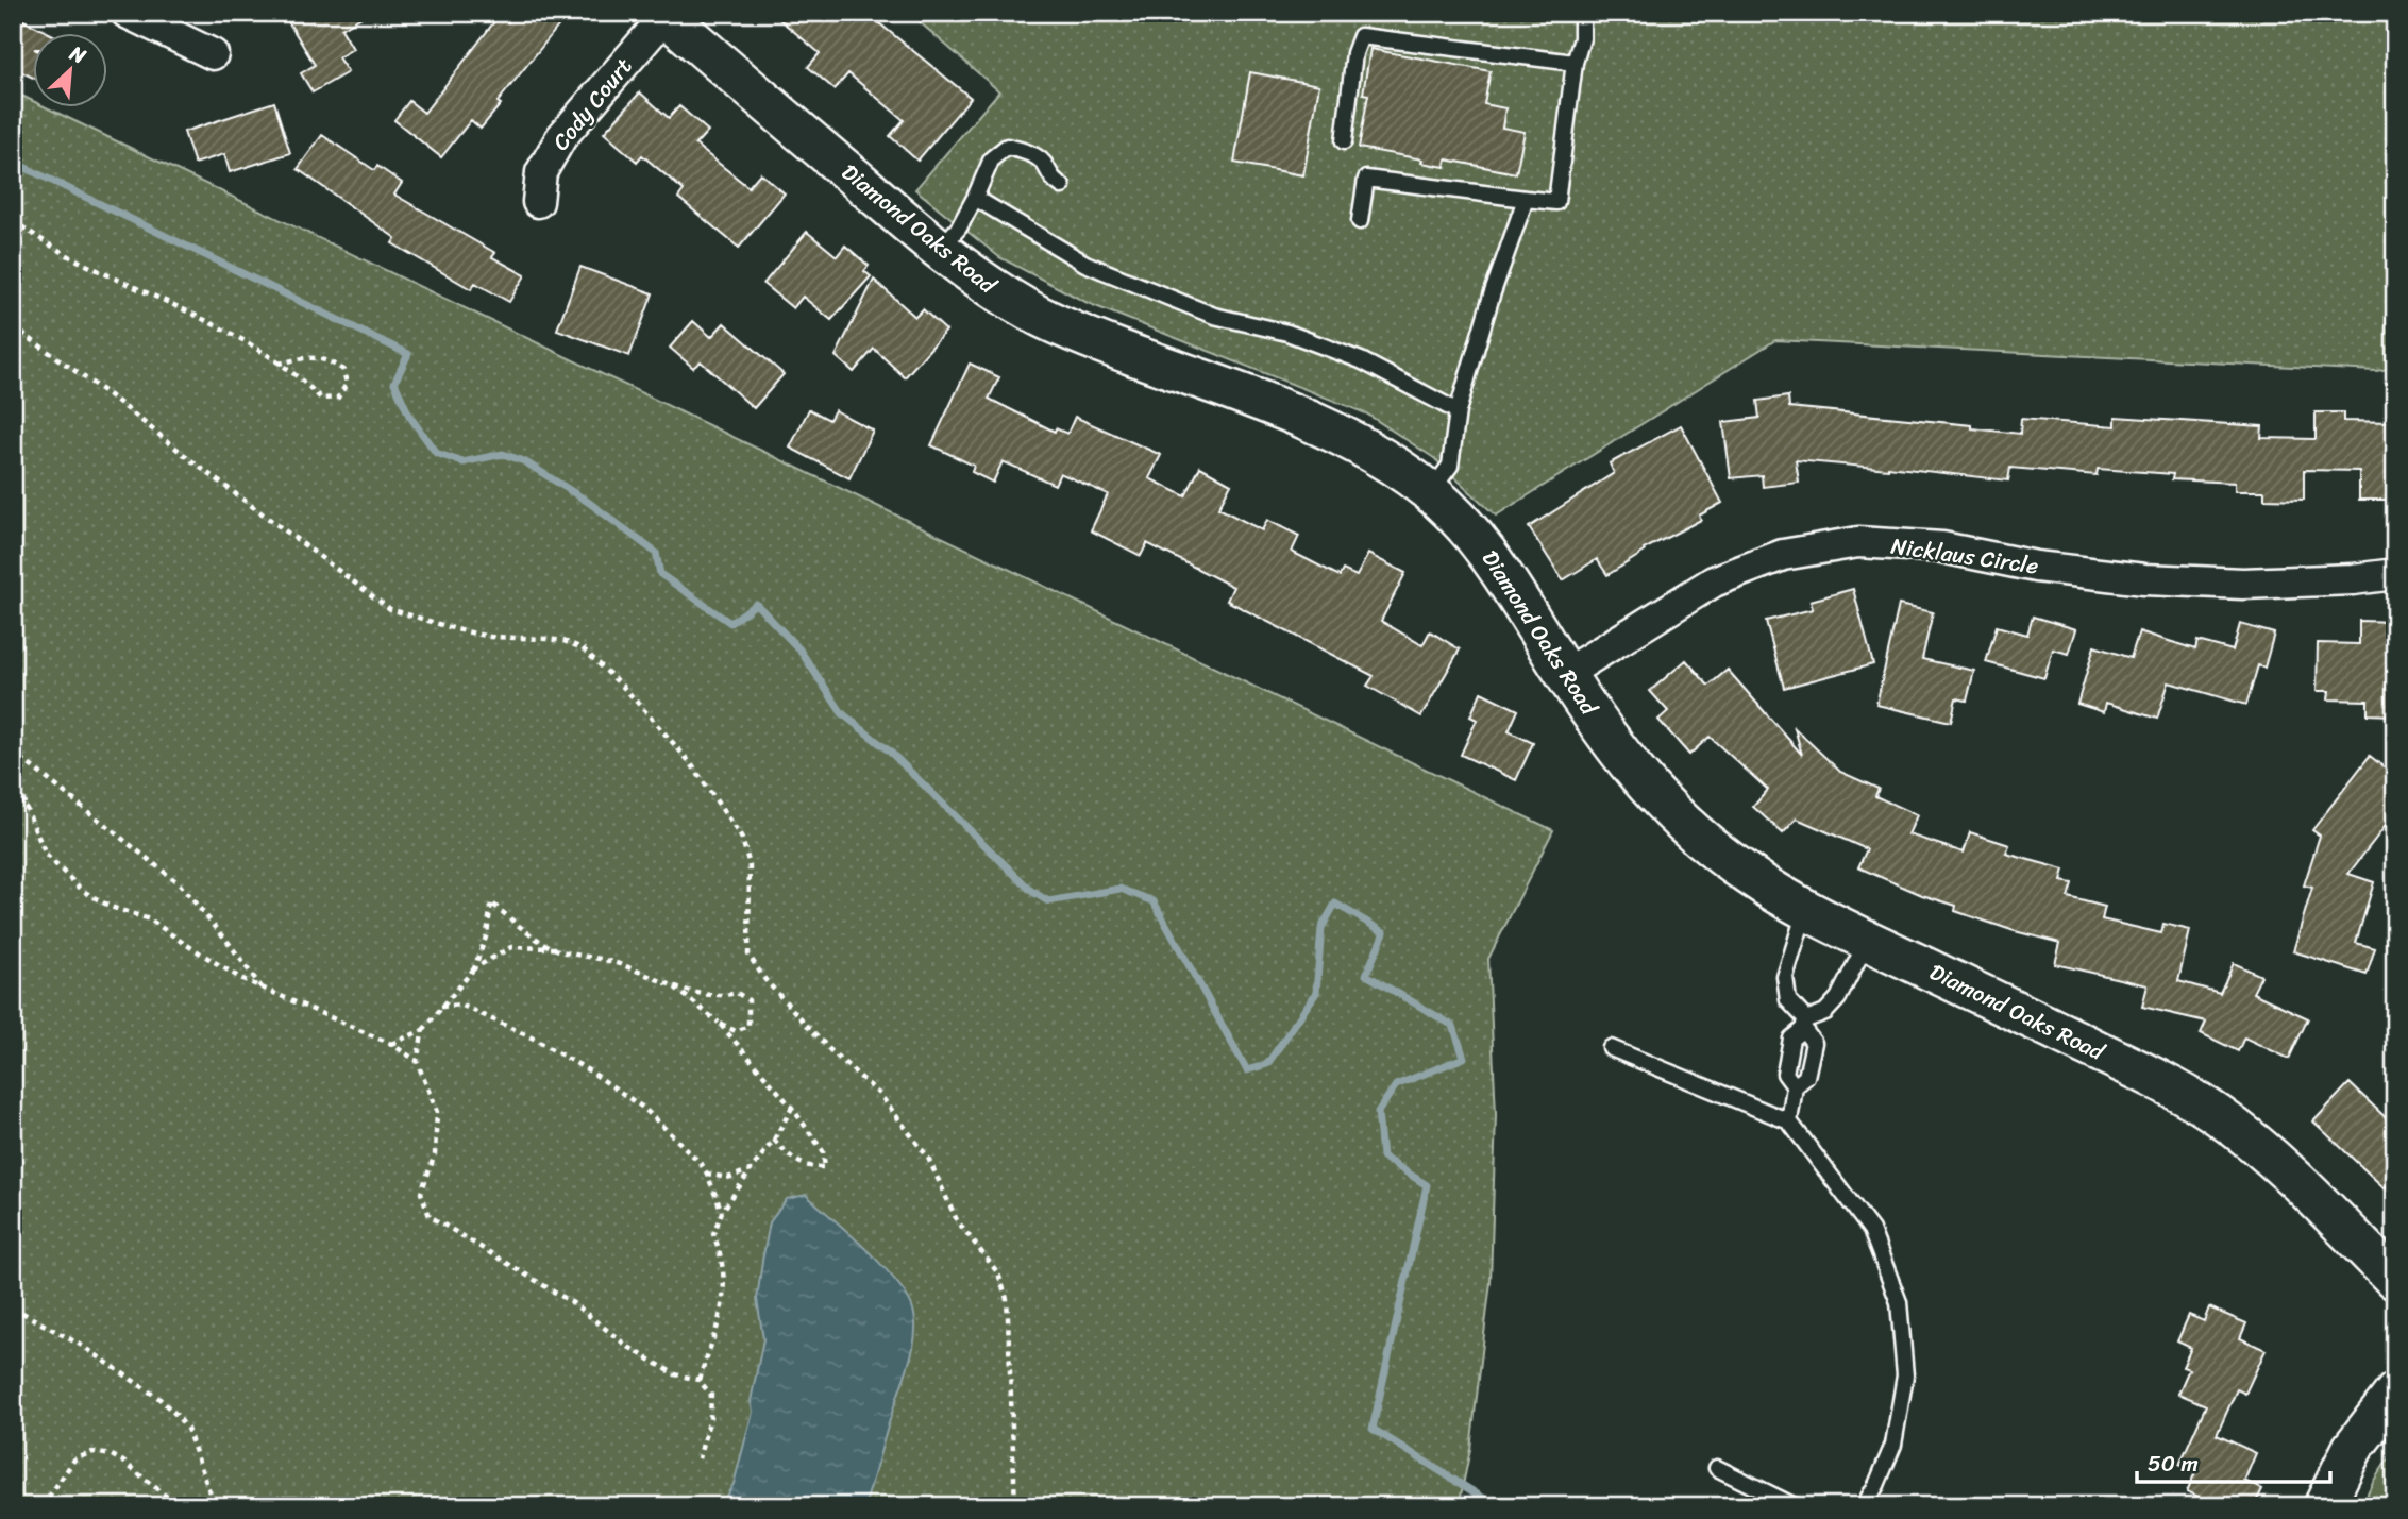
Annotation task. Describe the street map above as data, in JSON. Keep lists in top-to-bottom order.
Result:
{
  "streets": {
    "street": ["Cody Court", "Diamond Oaks Road", "Nicklaus Circle"]
  },
  "crossings": [
    ["Cody Court", "Diamond Oaks Road"],
    ["Diamond Oaks Road", "Nicklaus Circle"]
  ],
  "scale_bar": "50 m",
  "north": "top right"
}
